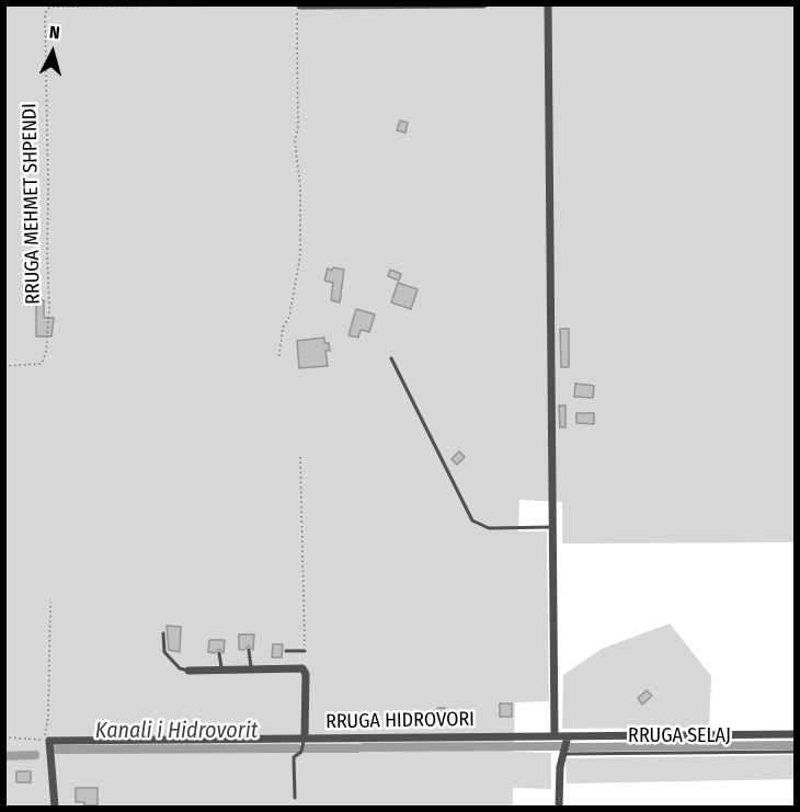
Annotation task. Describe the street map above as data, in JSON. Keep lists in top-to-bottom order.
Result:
{
  "streets": {
    "street": ["RRUGA HIDROVORI"],
    "lane": ["RRUGA SELAJ"],
    "path": ["RRUGA MEHMET SHPENDI"]
  },
  "water": ["Kanali i Hidrovorit"],
  "north": "top"
}
